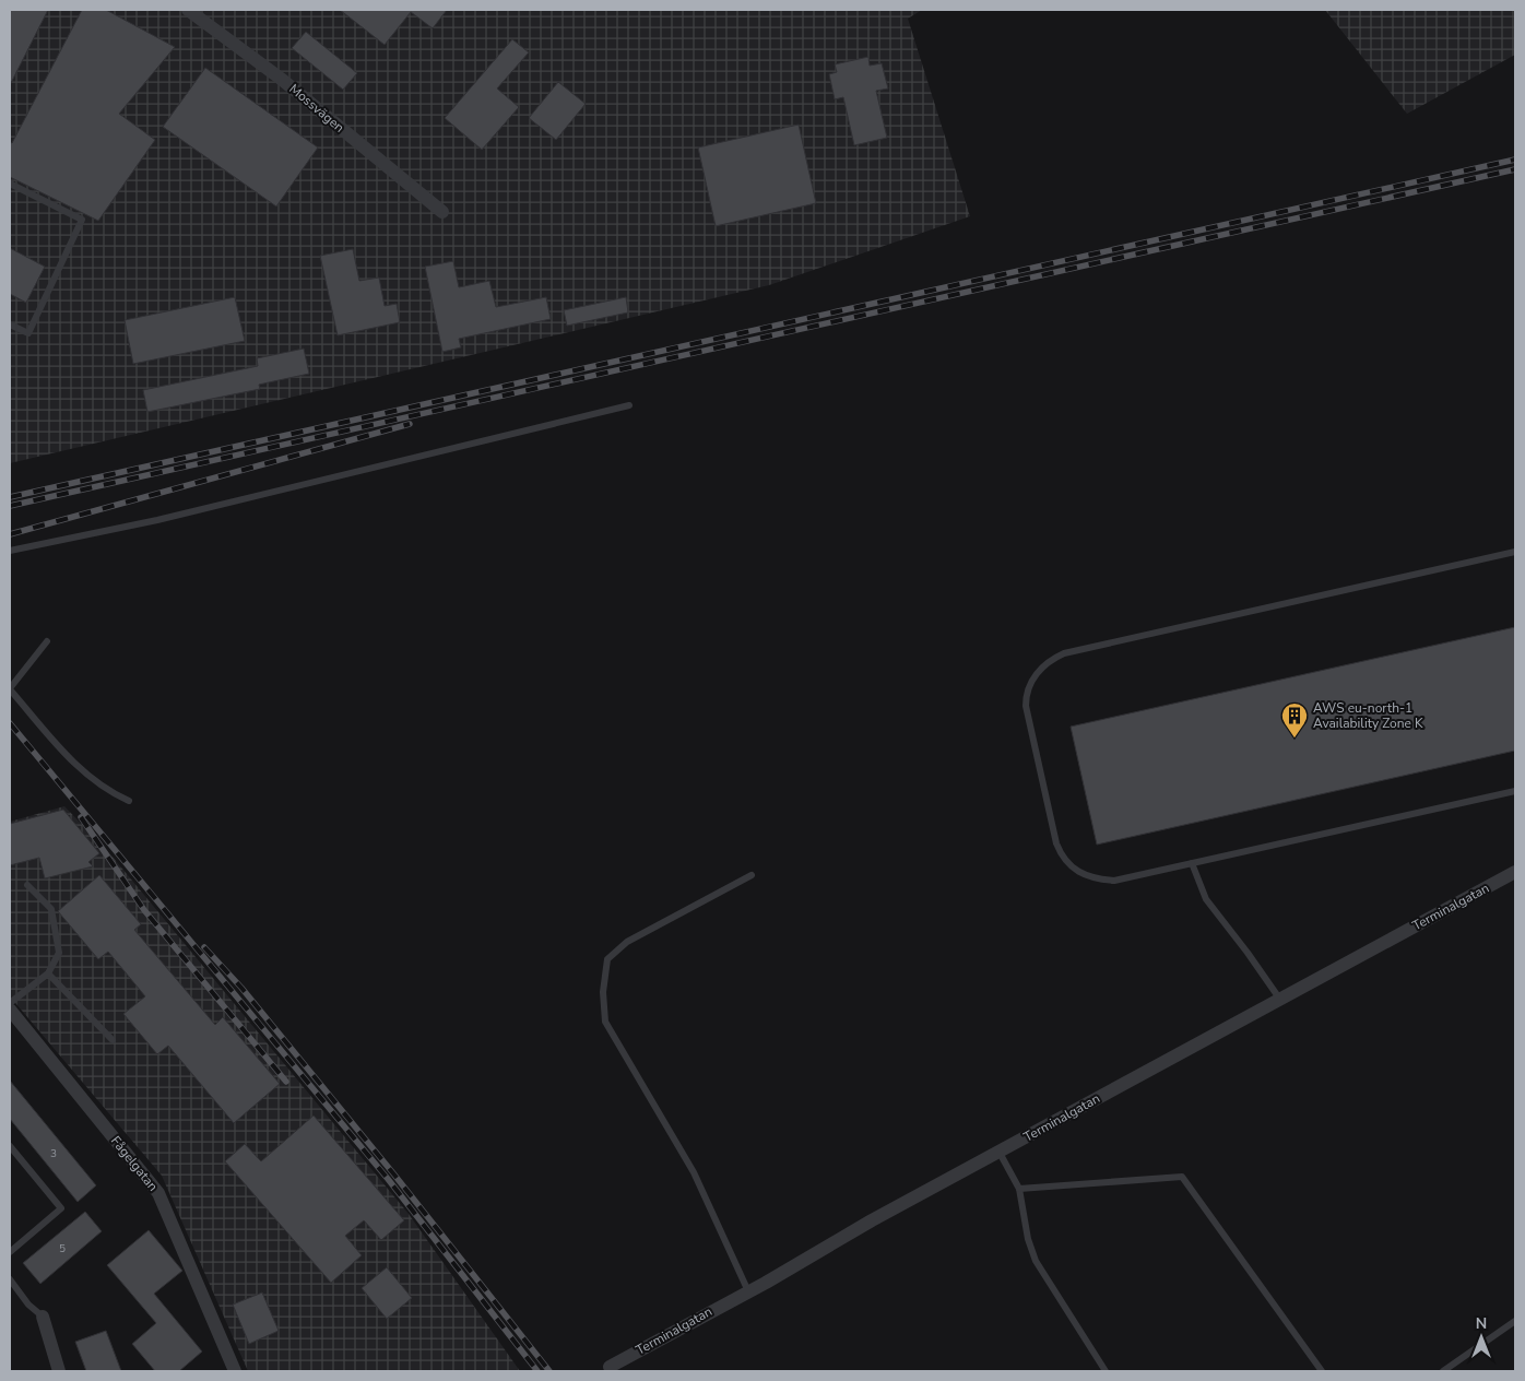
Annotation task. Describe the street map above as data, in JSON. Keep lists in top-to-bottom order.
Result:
{
  "streets": {
    "street": ["Mossvägen", "Terminalgatan", "Fågelgatan"]
  },
  "places": {
    "building": ["AWS eu-north-1 Availability Zone K"]
  },
  "house_numbers": ["3", "5"],
  "north": "top"
}
